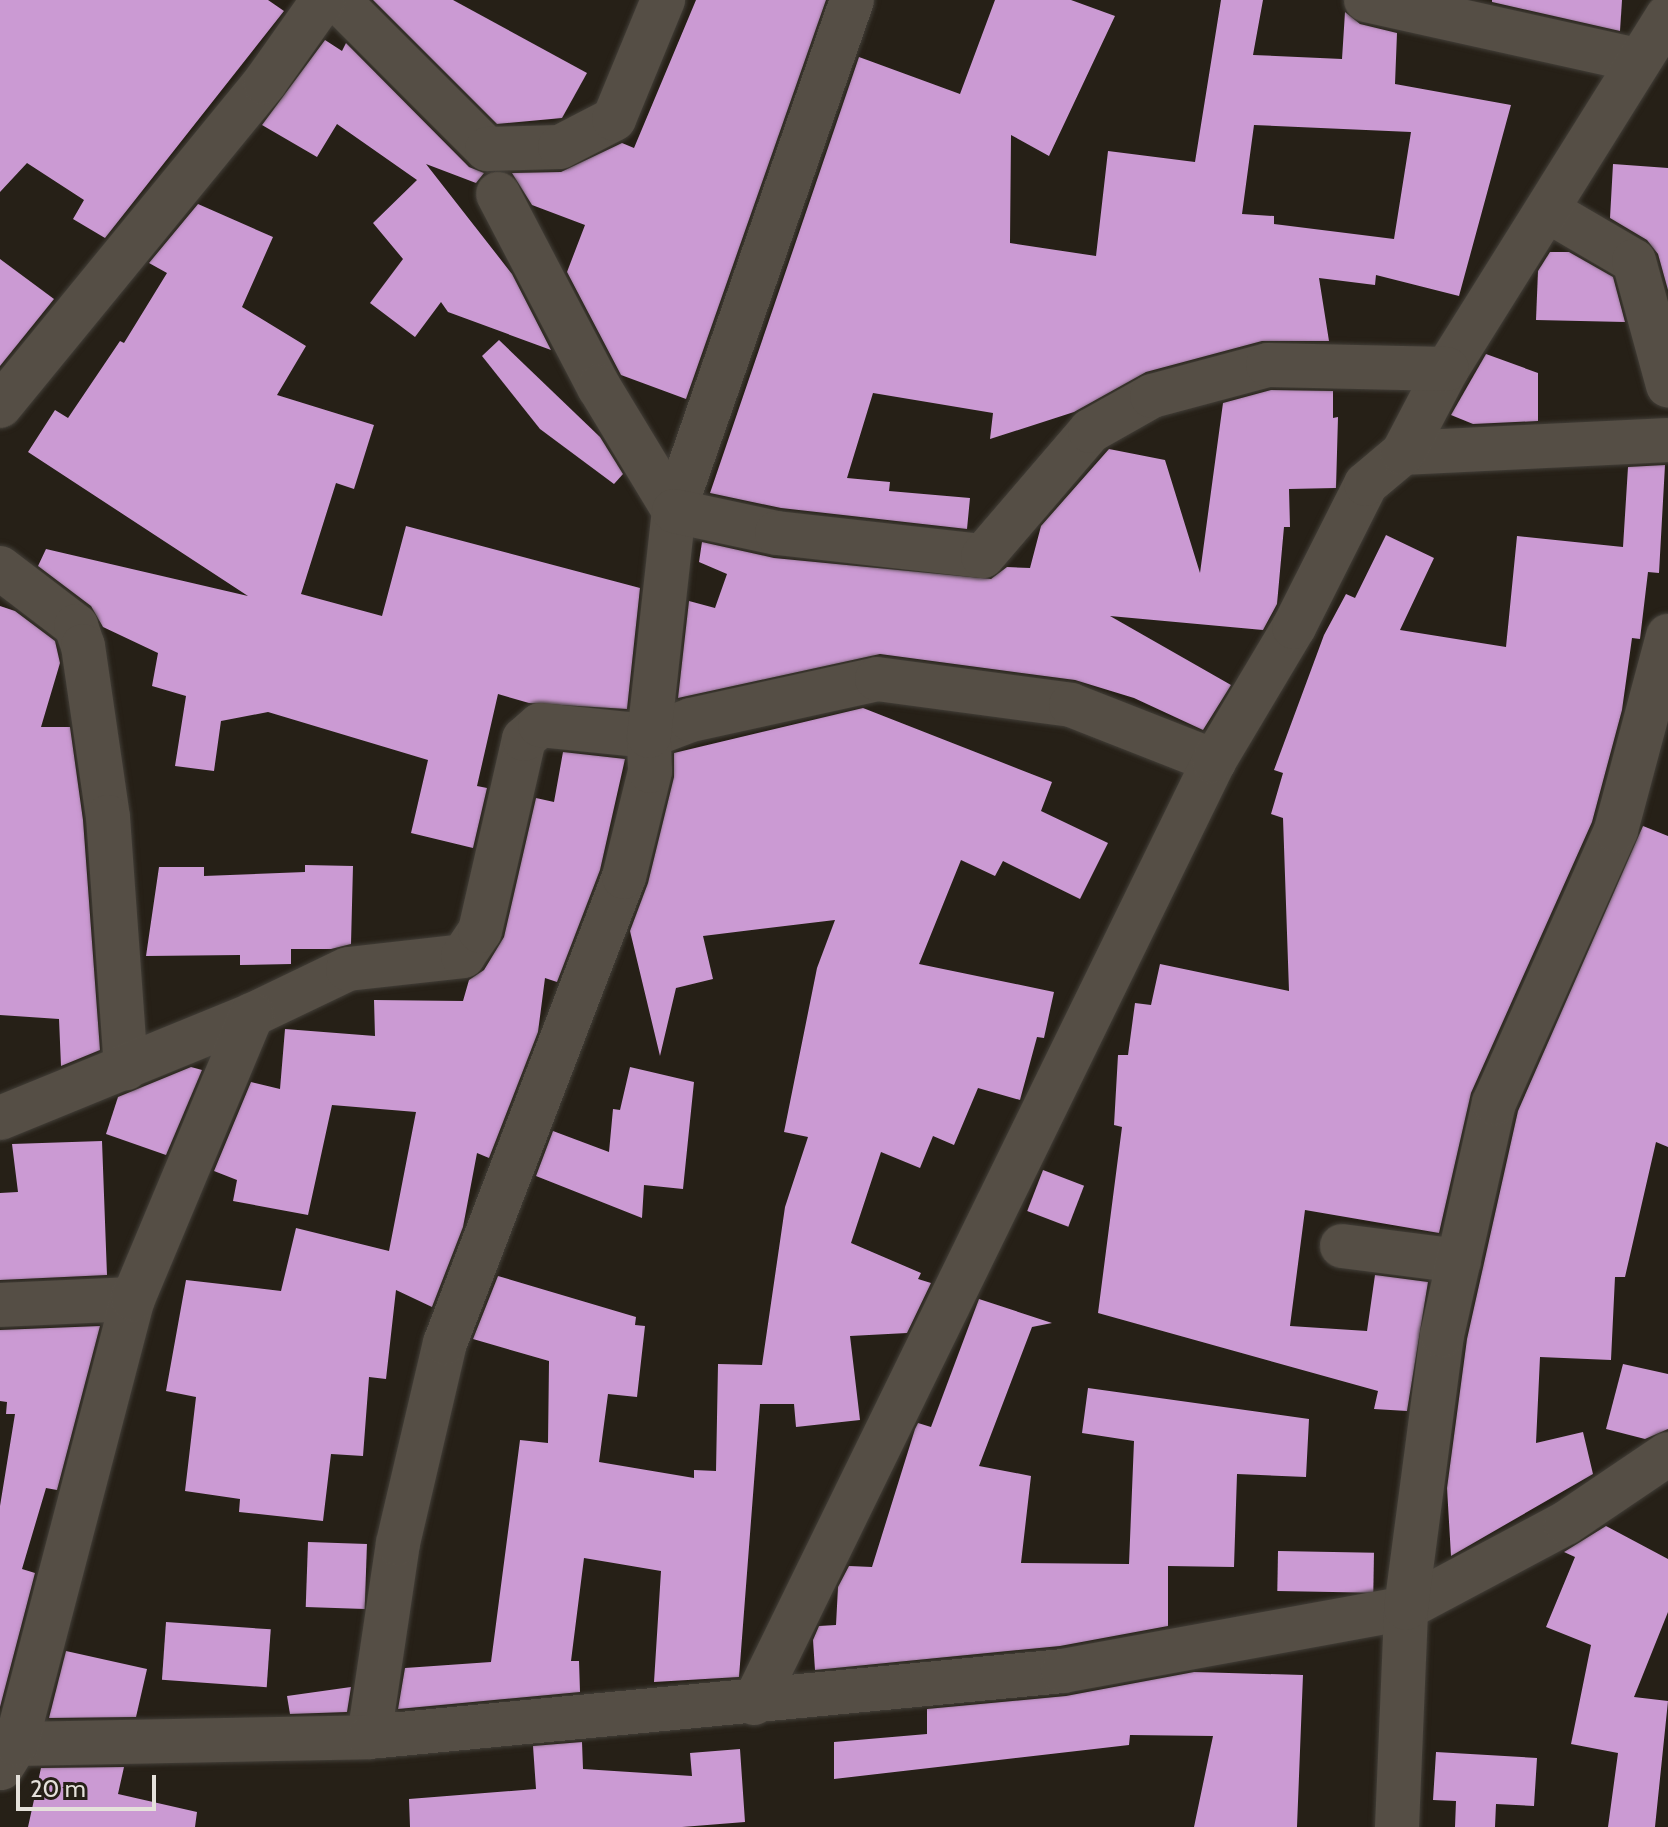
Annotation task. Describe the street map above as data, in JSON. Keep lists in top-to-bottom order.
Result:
{
  "scale_bar": "20 m"
}
